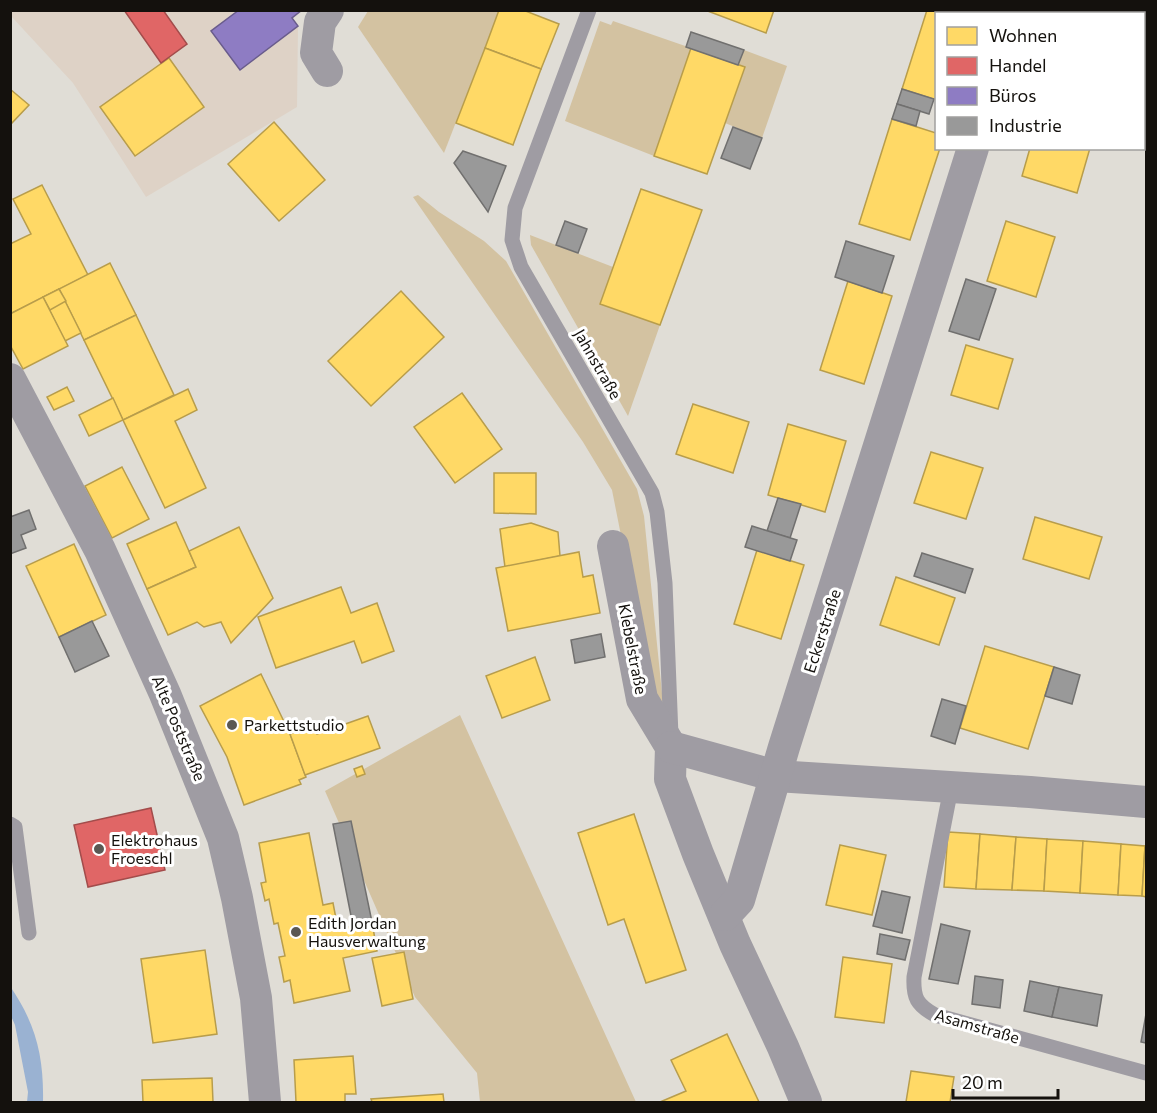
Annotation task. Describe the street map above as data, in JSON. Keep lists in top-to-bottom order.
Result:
{
  "streets": {
    "street": ["Eckerstraße", "Klebelstraße", "Alte Poststraße"],
    "lane": ["Jahnstraße", "Asamstraße"]
  },
  "crossings": [
    ["Jahnstraße", "Klebelstraße"]
  ],
  "places": ["Parkettstudio", "Elektrohaus Froeschl", "Edith Jordan Hausverwaltung"],
  "legend": [
    "Wohnen",
    "Handel",
    "Büros",
    "Industrie"
  ],
  "scale_bar": "20 m"
}
